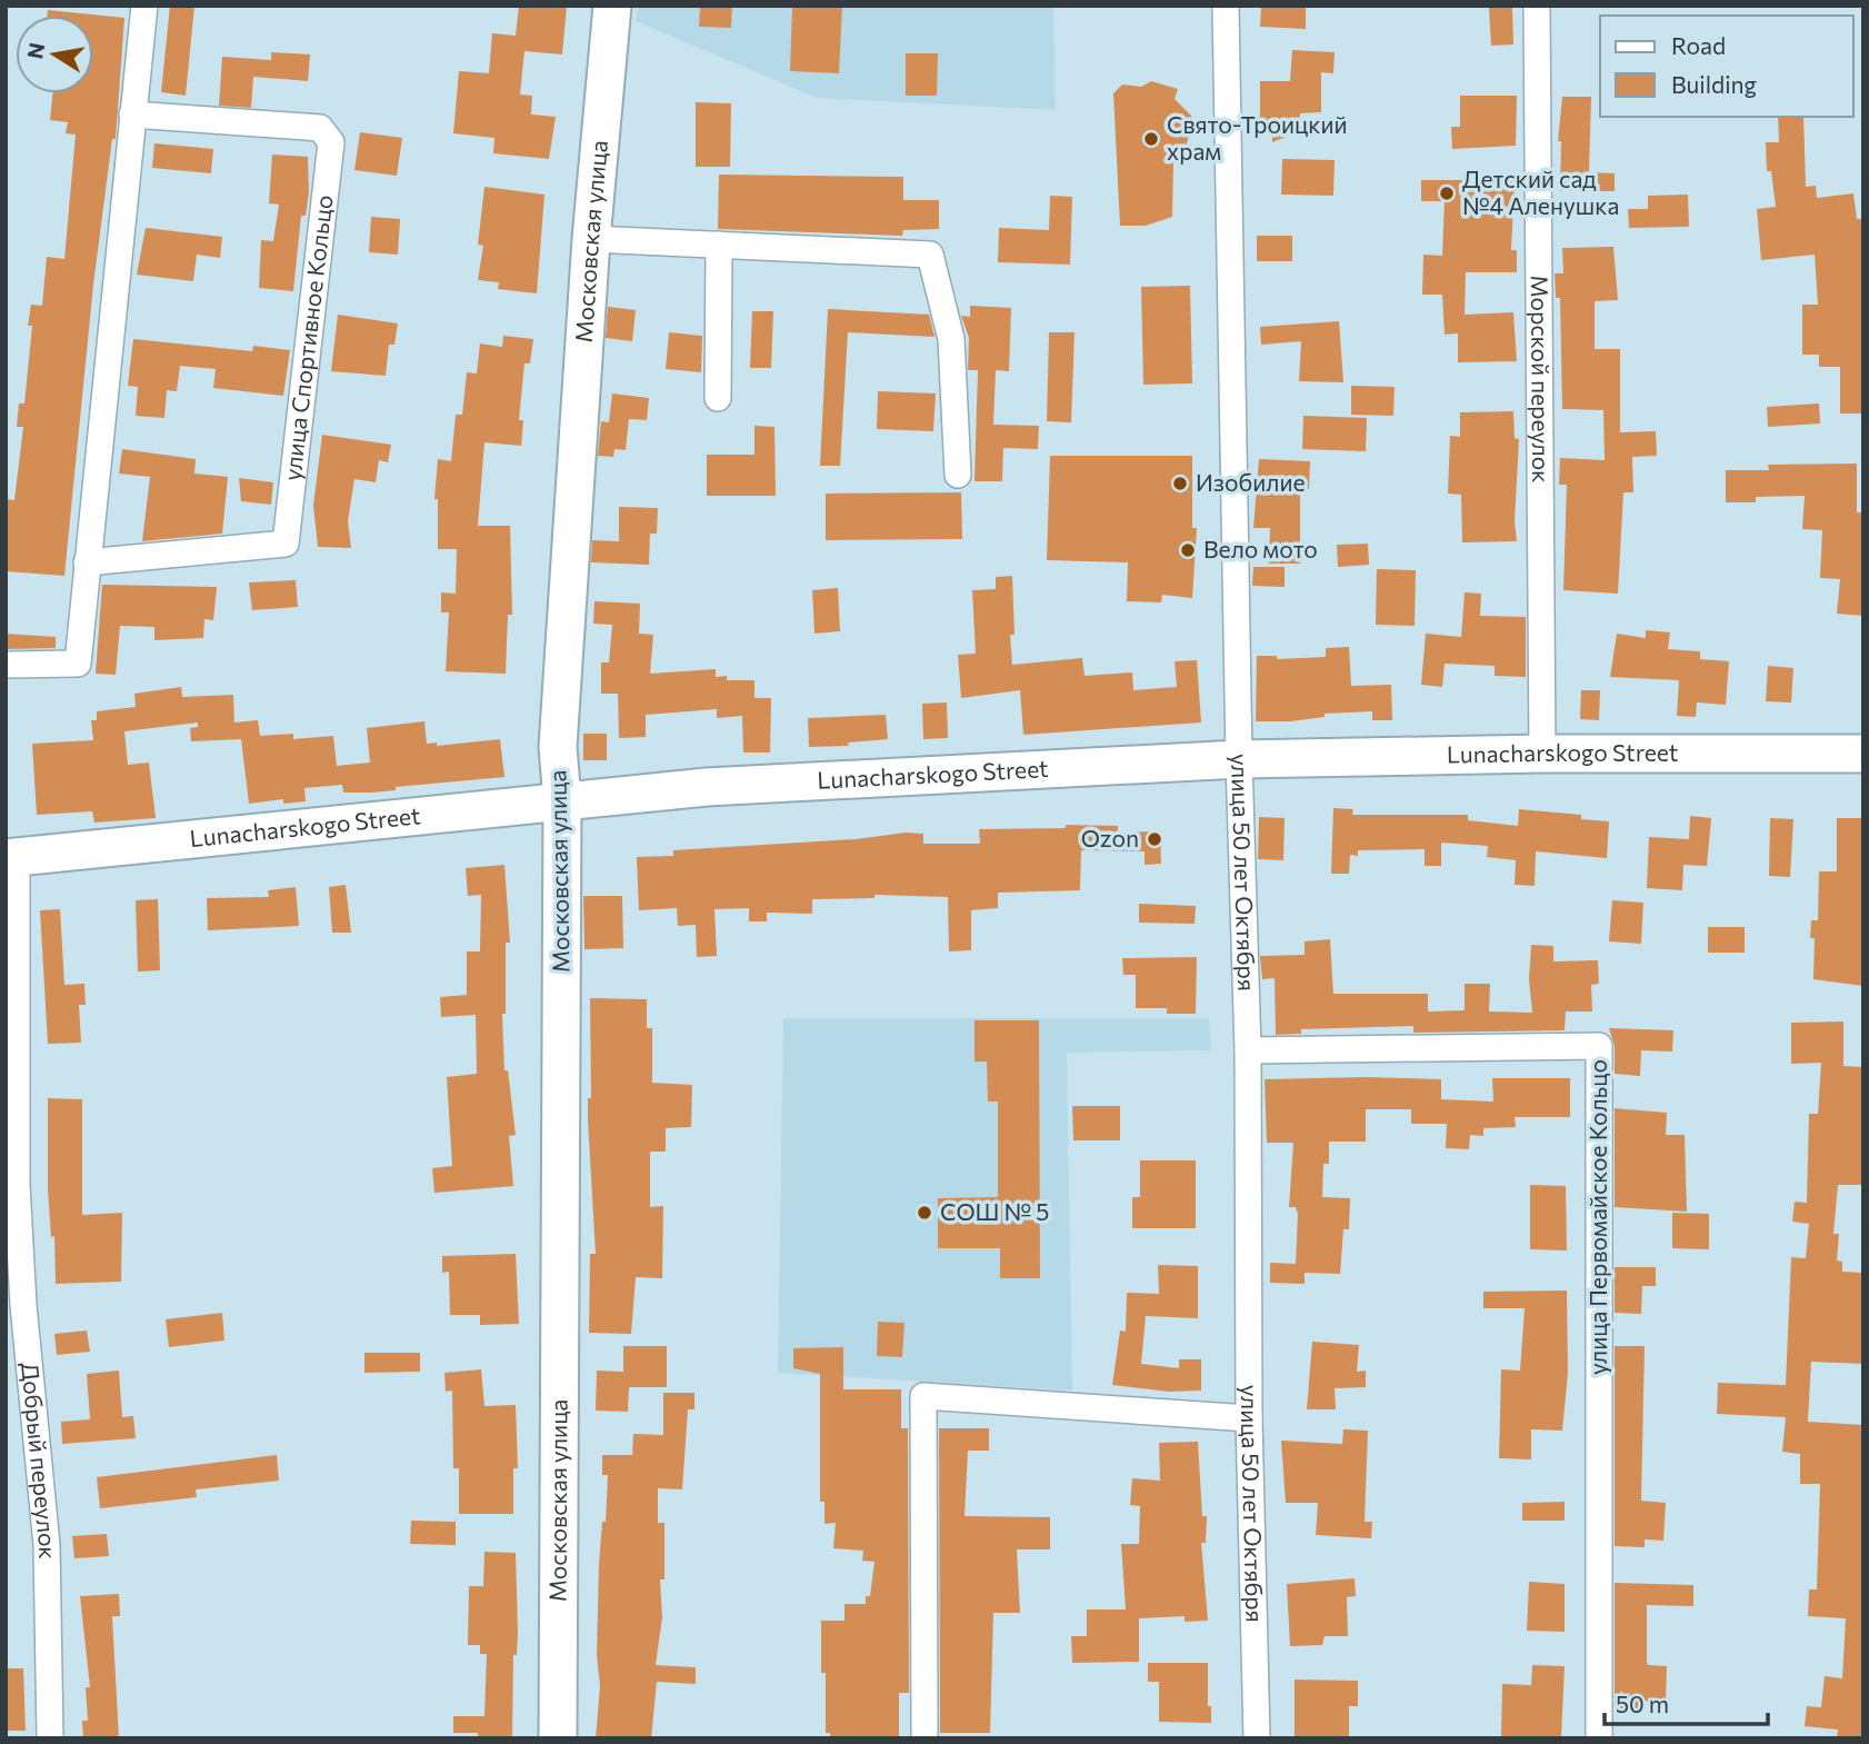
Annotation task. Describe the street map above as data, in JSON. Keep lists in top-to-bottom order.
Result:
{
  "streets": {
    "street": [
      "Московская улица",
      "улица Спортивное Кольцо",
      "Морской переулок",
      "Lunacharskogo Street",
      "улица 50 лет Октября",
      "улица Первомайское Кольцо",
      "Добрый переулок"
    ]
  },
  "crossings": [
    ["Московская улица", "Lunacharskogo Street"],
    ["Морской переулок", "Lunacharskogo Street"],
    ["Lunacharskogo Street", "улица 50 лет Октября"],
    ["Lunacharskogo Street", "Добрый переулок"],
    ["улица 50 лет Октября", "улица Первомайское Кольцо"]
  ],
  "places": [
    "Свято-Троицкий храм",
    "Детский сад №4 Аленушка",
    "Изобилие",
    "Вело мото",
    "Ozon",
    "СОШ № 5"
  ],
  "legend": ["Road", "Building"],
  "scale_bar": "50 m",
  "north": "left"
}
